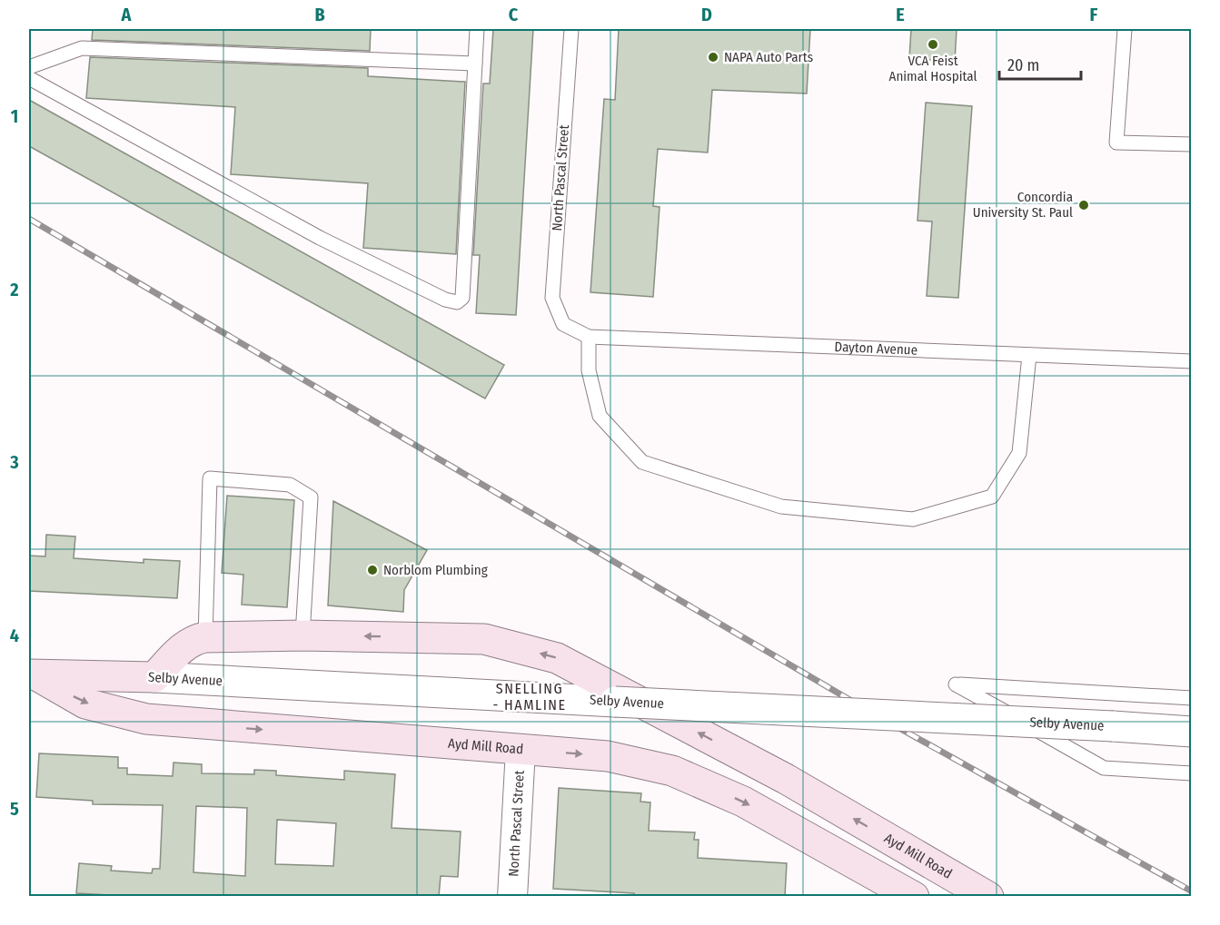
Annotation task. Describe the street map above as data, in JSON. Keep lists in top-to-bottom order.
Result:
{
  "streets": {
    "main road": ["Selby Avenue", "Ayd Mill Road"],
    "street": ["North Pascal Street"],
    "lane": ["Dayton Avenue"]
  },
  "crossings": [
    ["North Pascal Street", "Dayton Avenue"],
    ["North Pascal Street", "Ayd Mill Road"],
    ["Selby Avenue", "Ayd Mill Road"]
  ],
  "districts": ["SNELLING - HAMLINE"],
  "places": [
    "VCA Feist Animal Hospital",
    "NAPA Auto Parts",
    "Concordia University St. Paul",
    "Norblom Plumbing"
  ],
  "scale_bar": "20 m",
  "grid": {
    "columns": [
      "A",
      "B",
      "C",
      "D",
      "E",
      "F"
    ],
    "rows": [
      "1",
      "2",
      "3",
      "4",
      "5"
    ]
  }
}
